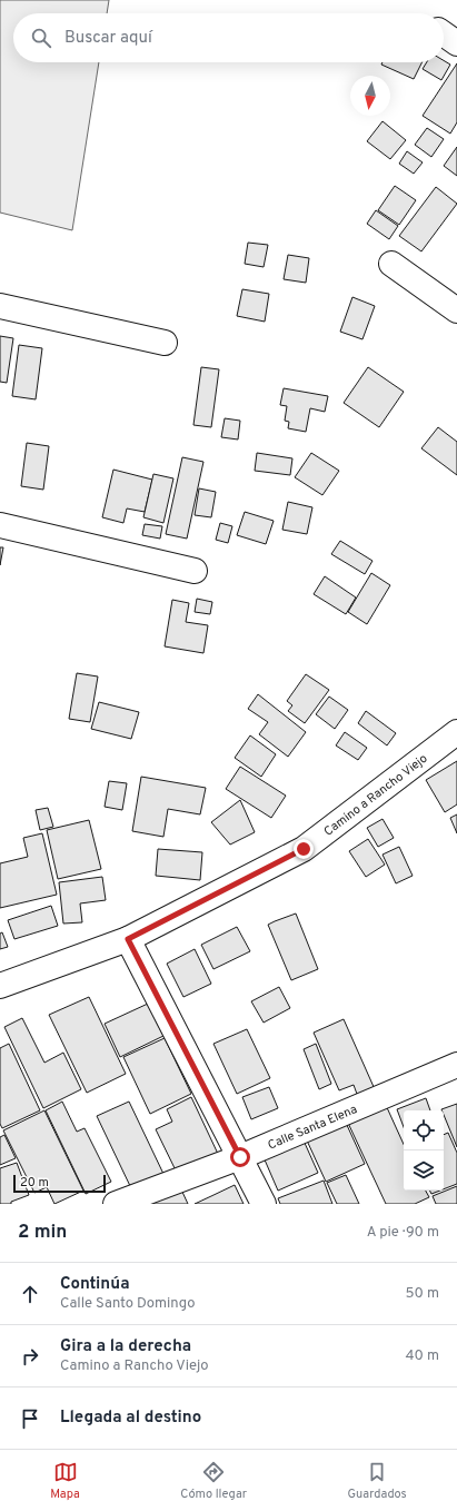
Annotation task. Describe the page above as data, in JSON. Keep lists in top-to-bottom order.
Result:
{
  "streets": {
    "street": ["Camino a Rancho Viejo", "Calle Santa Elena"]
  },
  "scale_bar": "20 m",
  "north": "bottom",
  "page": {
    "search": "Buscar aquí",
    "scale": "20 m",
    "heading": ["2 min", "A pie · 90 m"],
    "list": [
      ["Continúa", "Calle Santo Domingo", "50 m"],
      ["Gira a la derecha", "Camino a Rancho Viejo", "40 m"],
      "Llegada al destino"
    ],
    "nav": ["Mapa", "Cómo llegar", "Guardados"]
  }
}
